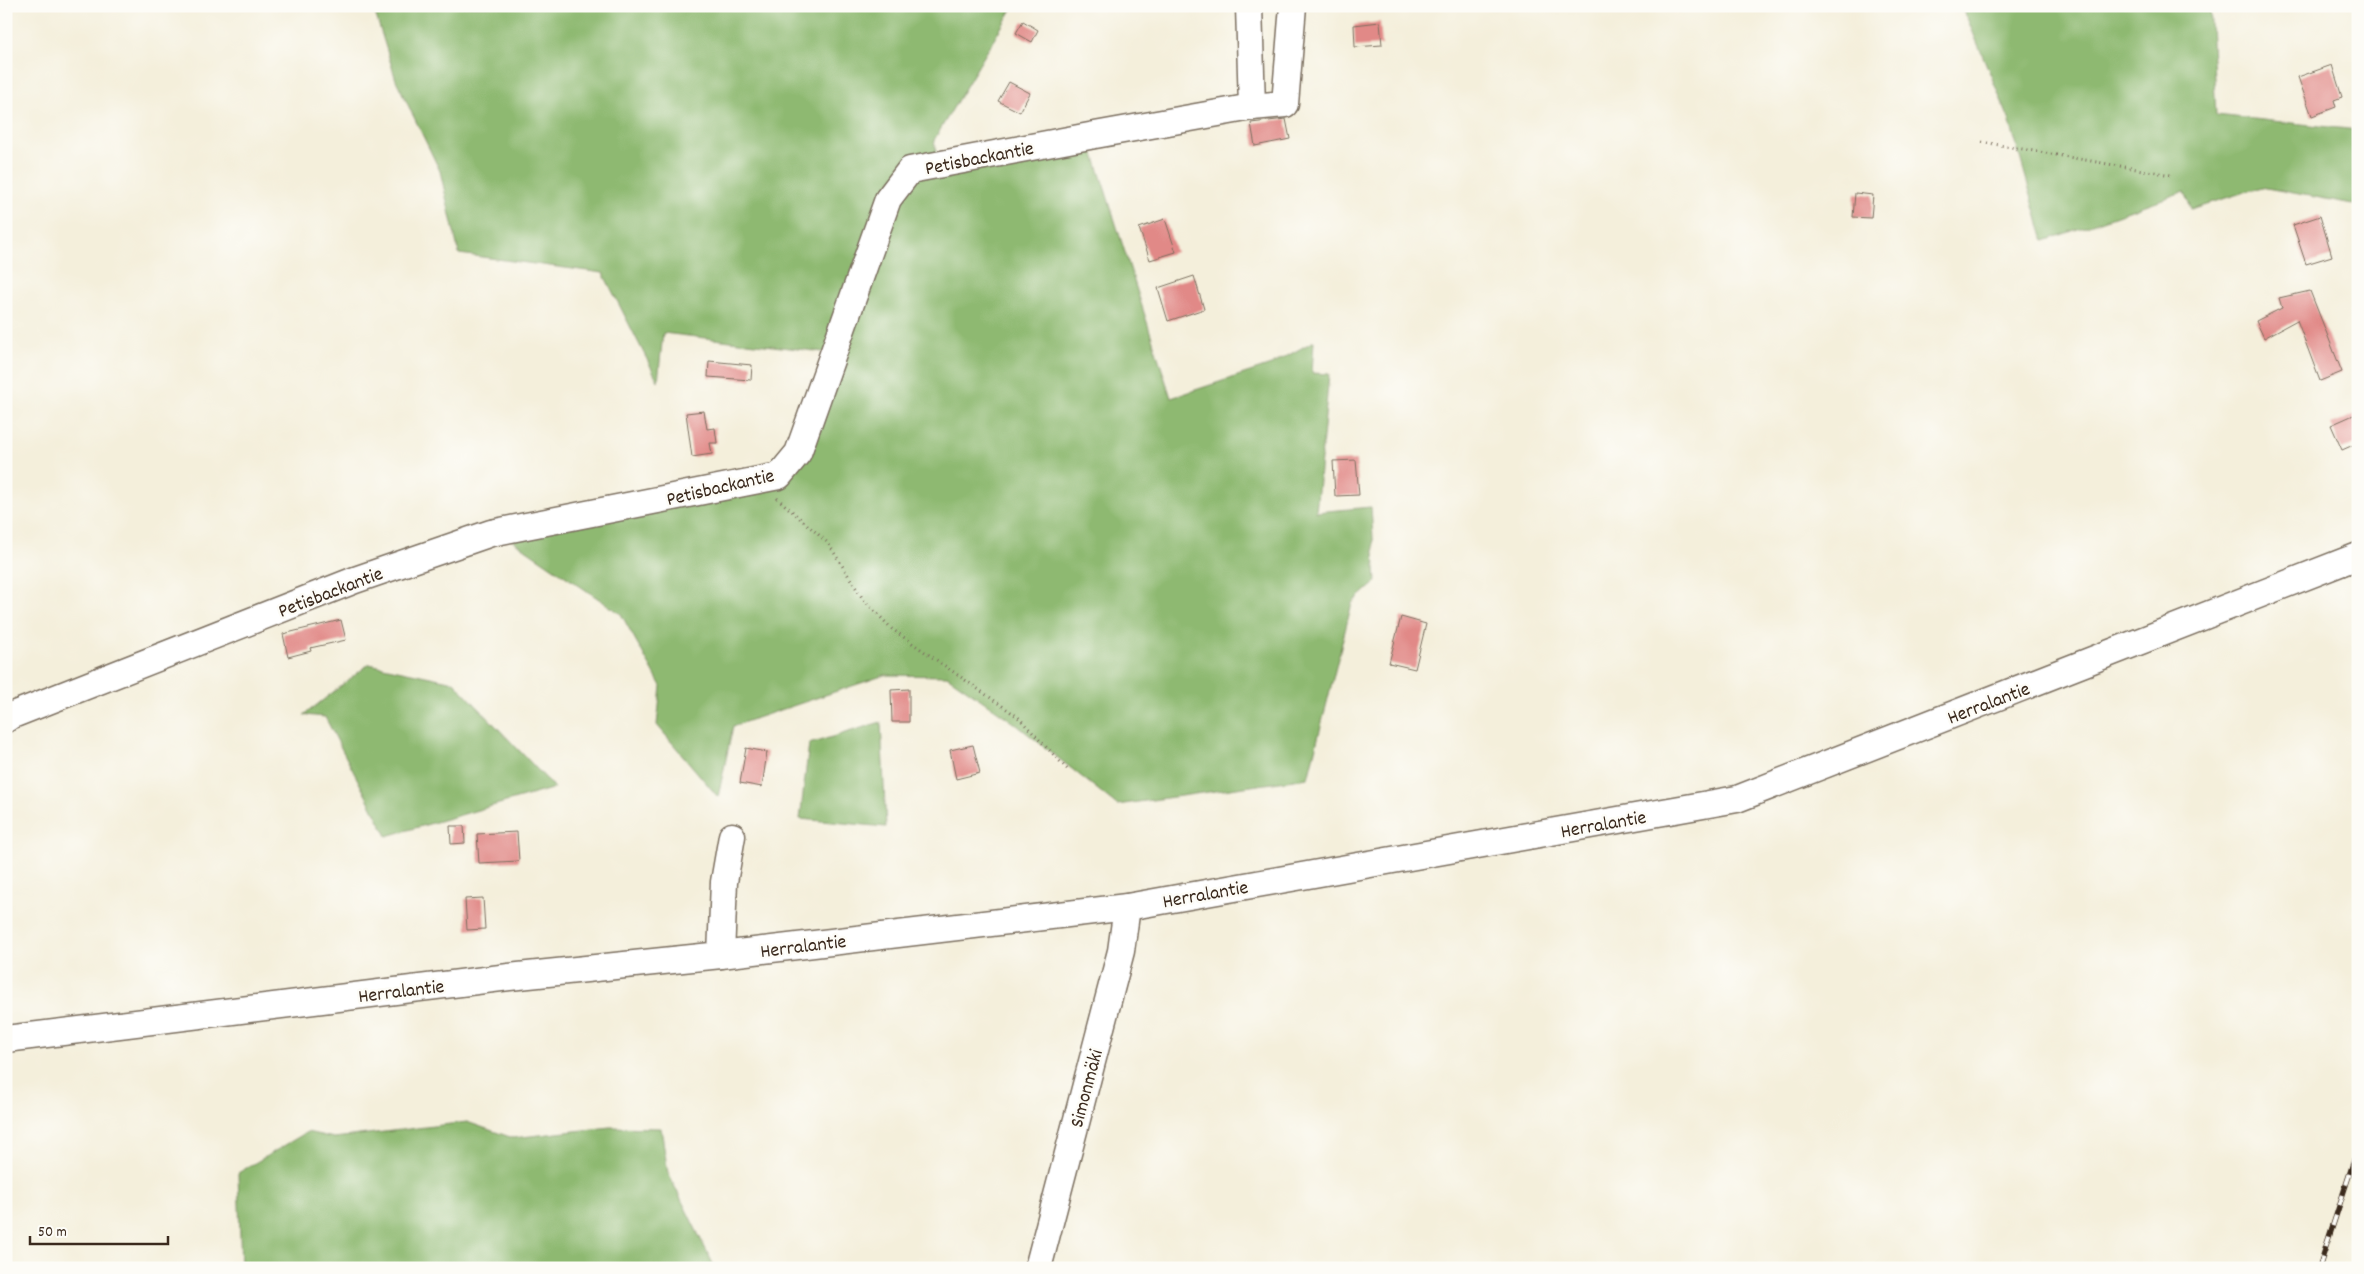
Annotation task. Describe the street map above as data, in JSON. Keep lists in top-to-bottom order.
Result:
{
  "streets": {
    "street": ["Petisbackantie", "Herralantie", "Simonmäki"]
  },
  "crossings": [
    ["Herralantie", "Simonmäki"]
  ],
  "scale_bar": "50 m"
}
